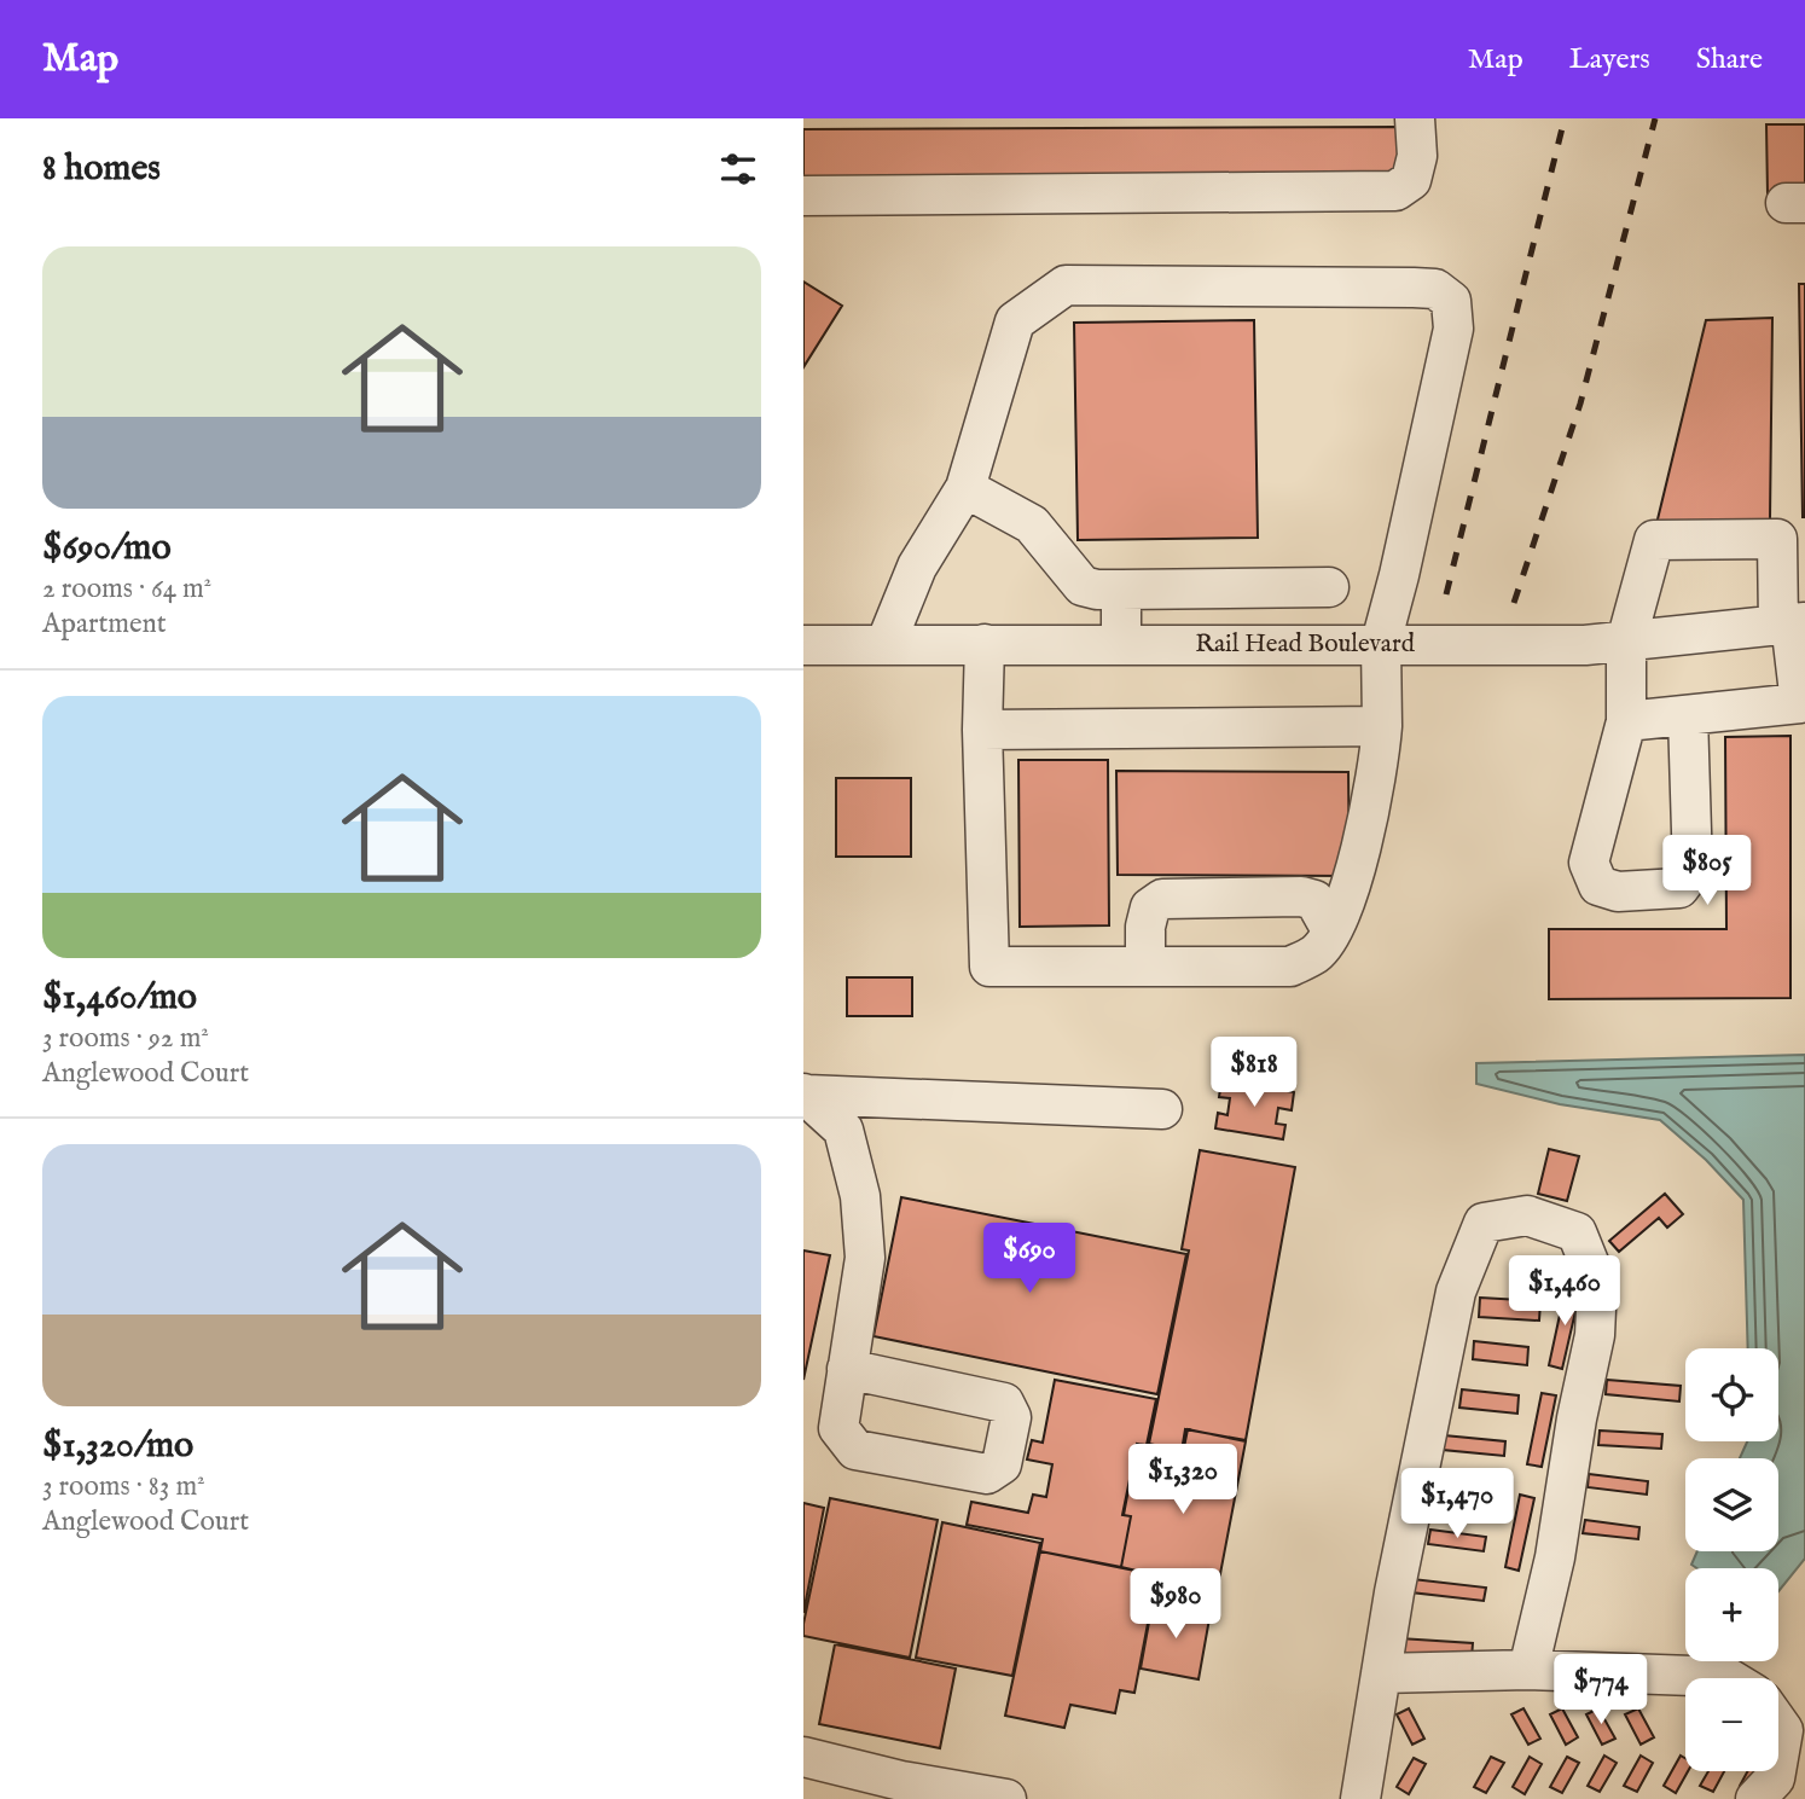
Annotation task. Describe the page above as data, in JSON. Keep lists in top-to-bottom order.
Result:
{
  "streets": {
    "street": ["Rail Head Boulevard"]
  },
  "page": {
    "header": "Map",
    "nav": ["Map", "Layers", "Share"],
    "heading": "8 homes",
    "list": [
      {
        "name": "$690/mo",
        "note": "2 rooms · 64 m² · Apartment"
      },
      {
        "name": "$1,460/mo",
        "note": "3 rooms · 92 m² · Anglewood Court"
      },
      {
        "name": "$1,320/mo",
        "note": "3 rooms · 83 m² · Anglewood Court"
      }
    ],
    "price": [
      "$805",
      "$818",
      "$690",
      "$1,460",
      "$1,320",
      "$1,470",
      "$980",
      "$774"
    ],
    "map_buttons": ["+", "−"]
  }
}
